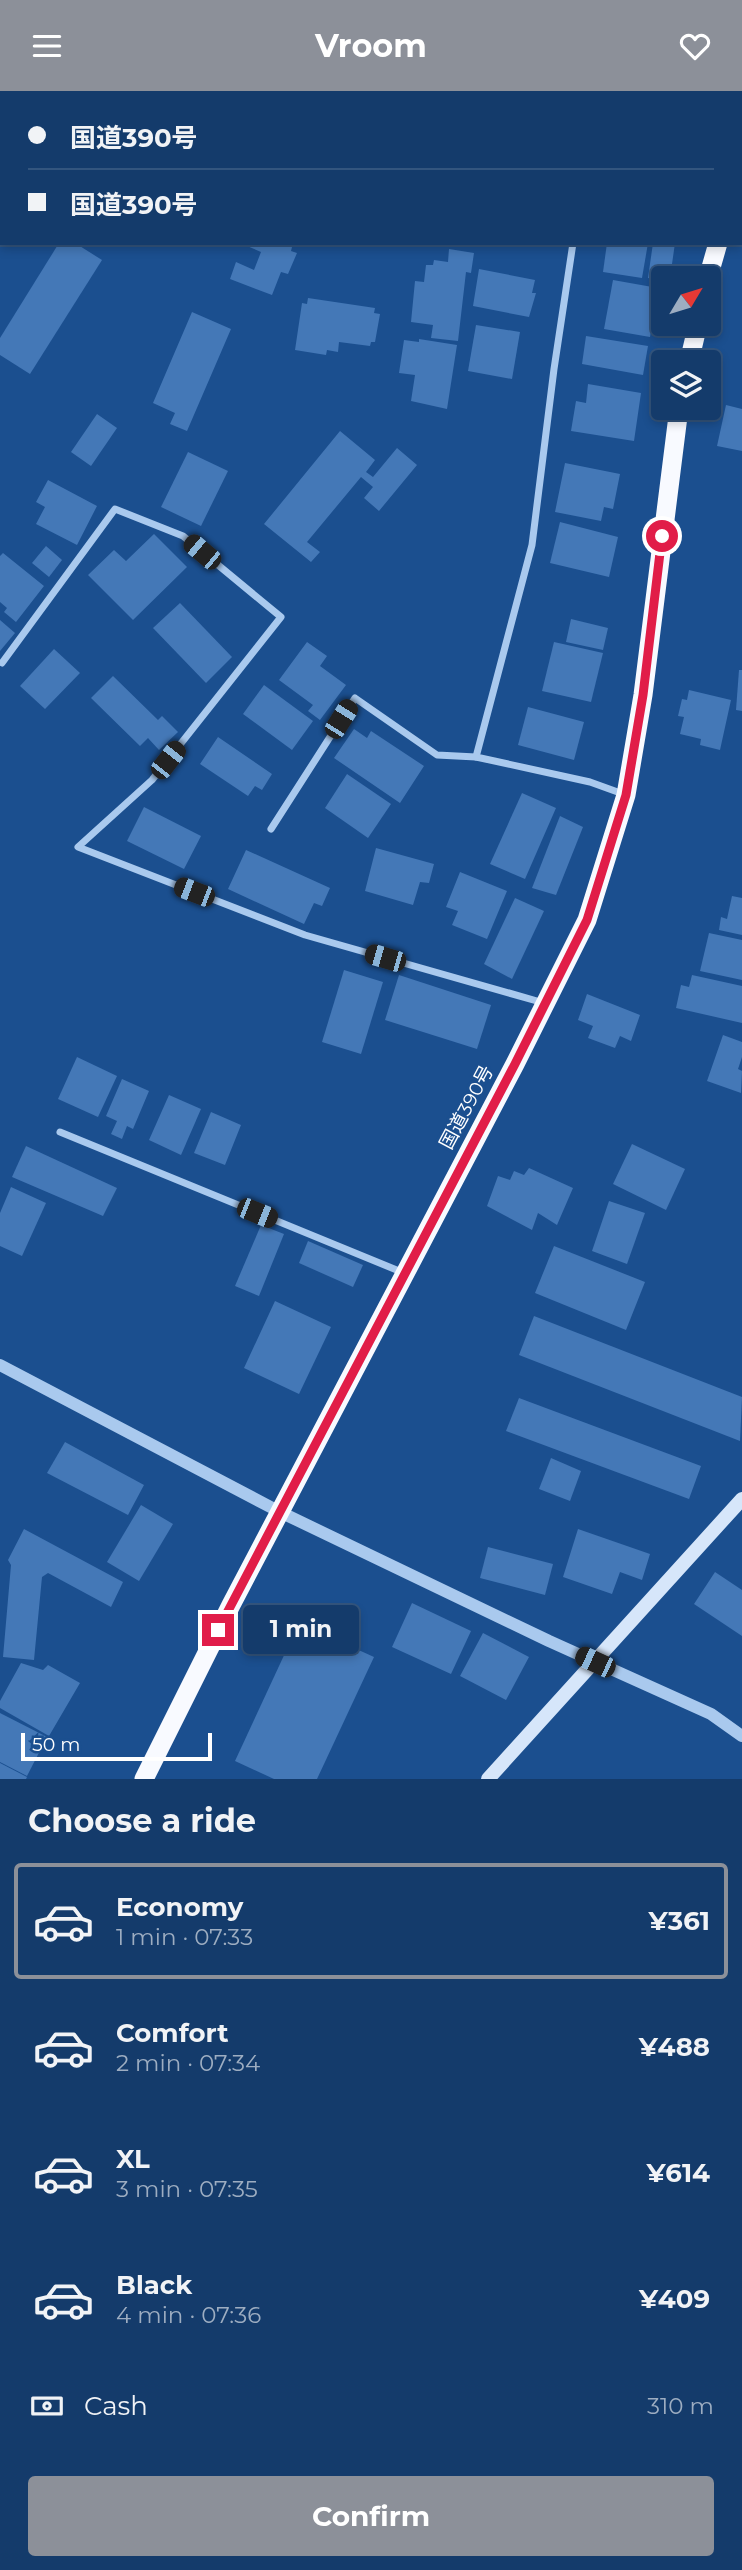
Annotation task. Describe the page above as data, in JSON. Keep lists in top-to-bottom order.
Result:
{
  "streets": {
    "highway": ["国道390号"]
  },
  "scale_bar": "50 m",
  "north": "top right",
  "page": {
    "header": "Vroom",
    "banner": ["国道390号", "国道390号"],
    "bubble": "1 min",
    "scale": "50 m",
    "heading": "Choose a ride",
    "list": [
      {
        "name": "Economy",
        "note": "1 min · 07:33",
        "value": "¥361"
      },
      {
        "name": "Comfort",
        "note": "2 min · 07:34",
        "value": "¥488"
      },
      {
        "name": "XL",
        "note": "3 min · 07:35",
        "value": "¥614"
      },
      {
        "name": "Black",
        "note": "4 min · 07:36",
        "value": "¥409"
      }
    ],
    "pay": ["Cash", "310 m"],
    "buttons": "Confirm"
  }
}
